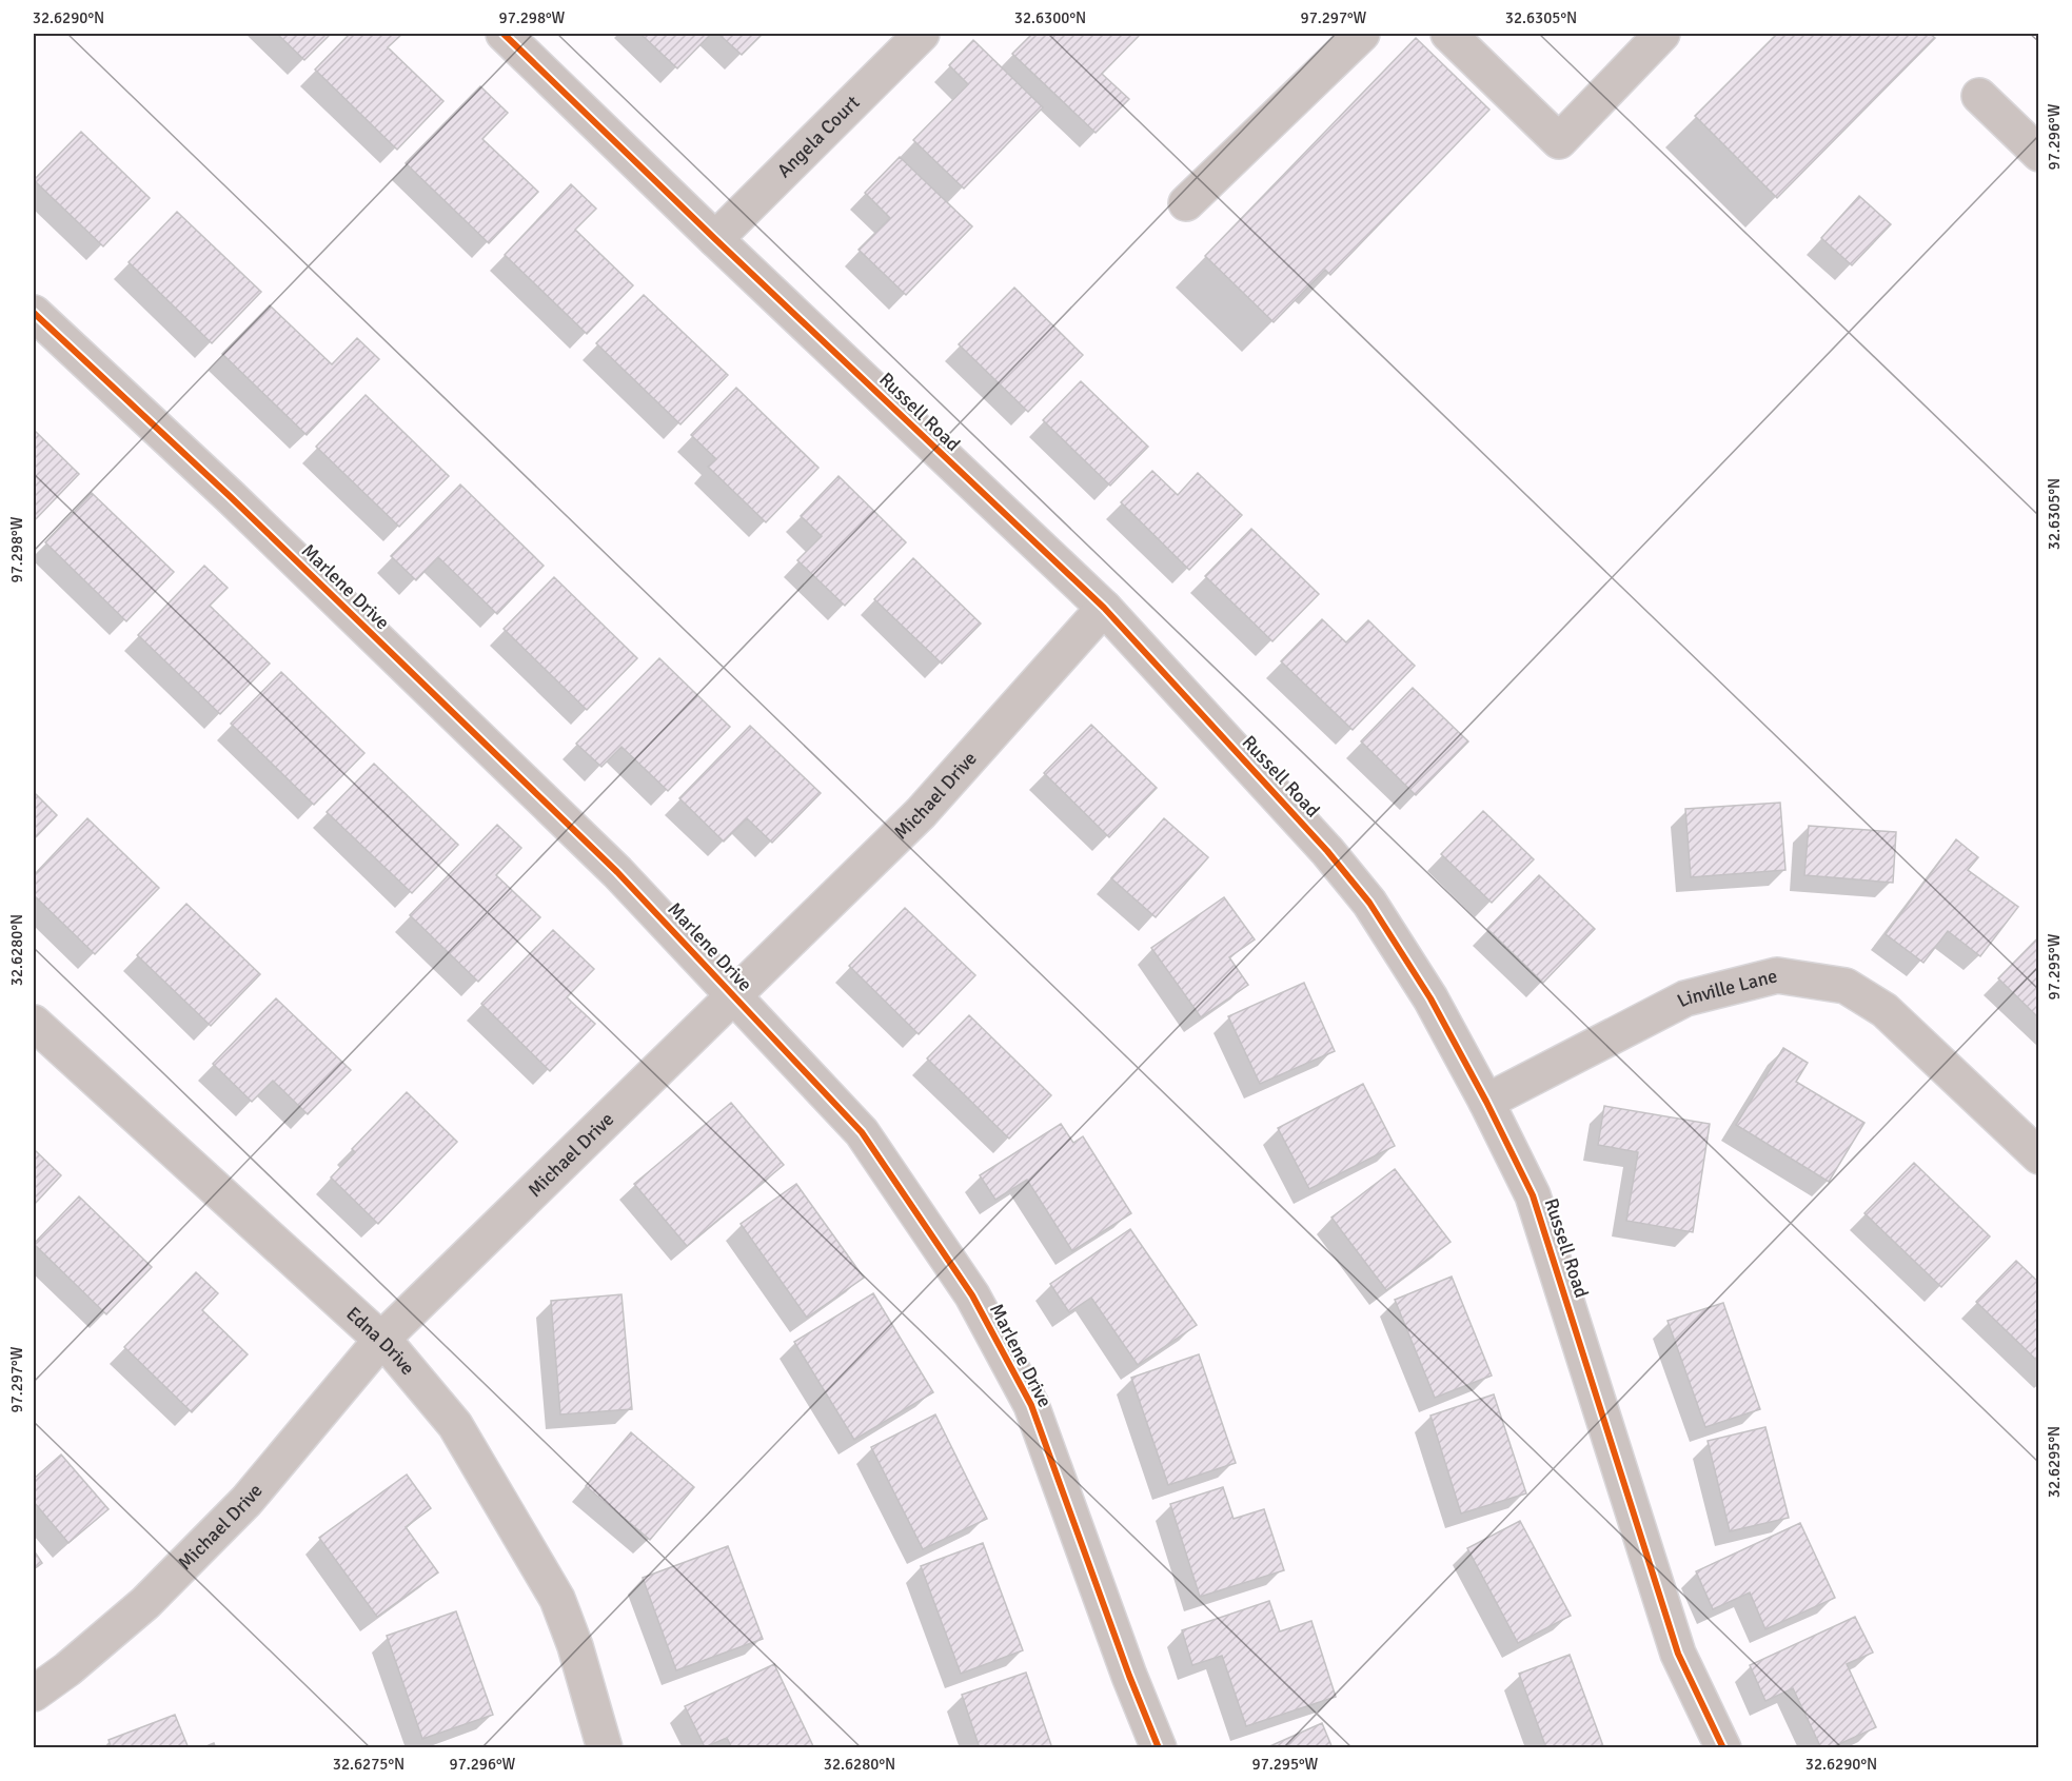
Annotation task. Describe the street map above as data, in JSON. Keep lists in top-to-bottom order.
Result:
{
  "streets": {
    "street": [
      "Angela Court",
      "Russell Road",
      "Marlene Drive",
      "Michael Drive",
      "Linville Lane",
      "Edna Drive"
    ]
  },
  "crossings": [
    ["Angela Court", "Russell Road"],
    ["Russell Road", "Michael Drive"],
    ["Russell Road", "Linville Lane"],
    ["Marlene Drive", "Michael Drive"],
    ["Michael Drive", "Edna Drive"]
  ],
  "coordinates": [
    "32.6290°N",
    "97.298°W",
    "32.6300°N",
    "97.297°W",
    "32.6305°N",
    "97.296°W",
    "32.6280°N",
    "97.295°W",
    "32.6295°N",
    "32.6275°N"
  ]
}
